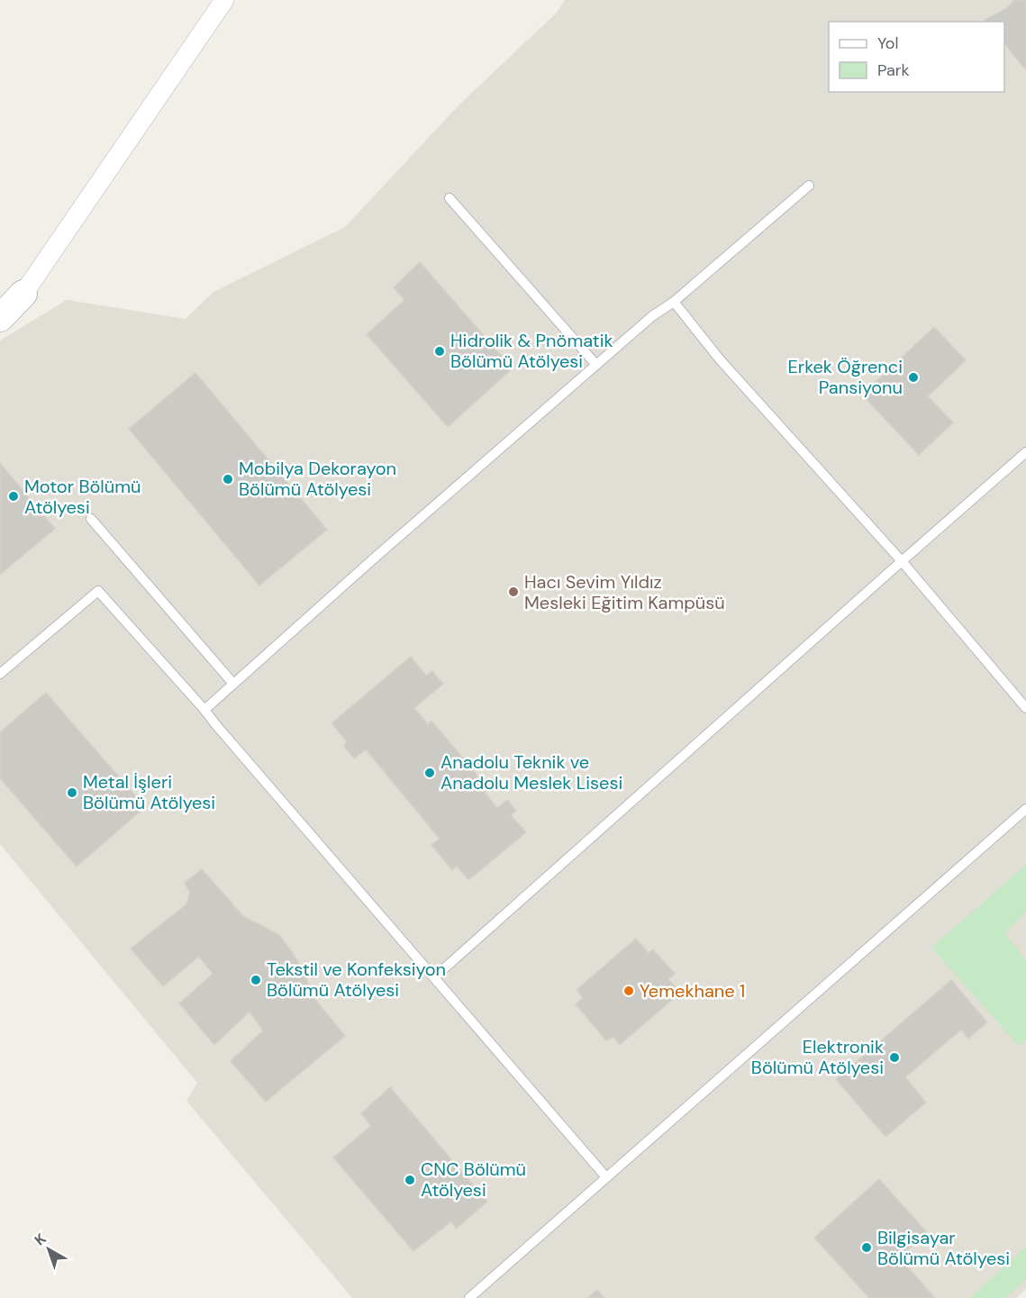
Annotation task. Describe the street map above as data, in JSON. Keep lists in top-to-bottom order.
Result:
{
  "places": [
    "Hidrolik & Pnömatik Bölümü Atölyesi",
    "Erkek Öğrenci Pansiyonu",
    "Mobilya Dekorayon Bölümü Atölyesi",
    "Motor Bölümü Atölyesi",
    "Hacı Sevim Yıldız Mesleki Eğitim Kampüsü",
    "Anadolu Teknik ve Anadolu Meslek Lisesi",
    "Metal İşleri Bölümü Atölyesi",
    "Tekstil ve Konfeksiyon Bölümü Atölyesi",
    "Yemekhane 1",
    "Elektronik Bölümü Atölyesi",
    "CNC Bölümü Atölyesi",
    "Bilgisayar Bölümü Atölyesi"
  ],
  "legend": ["Yol", "Park"],
  "north": "top left"
}
